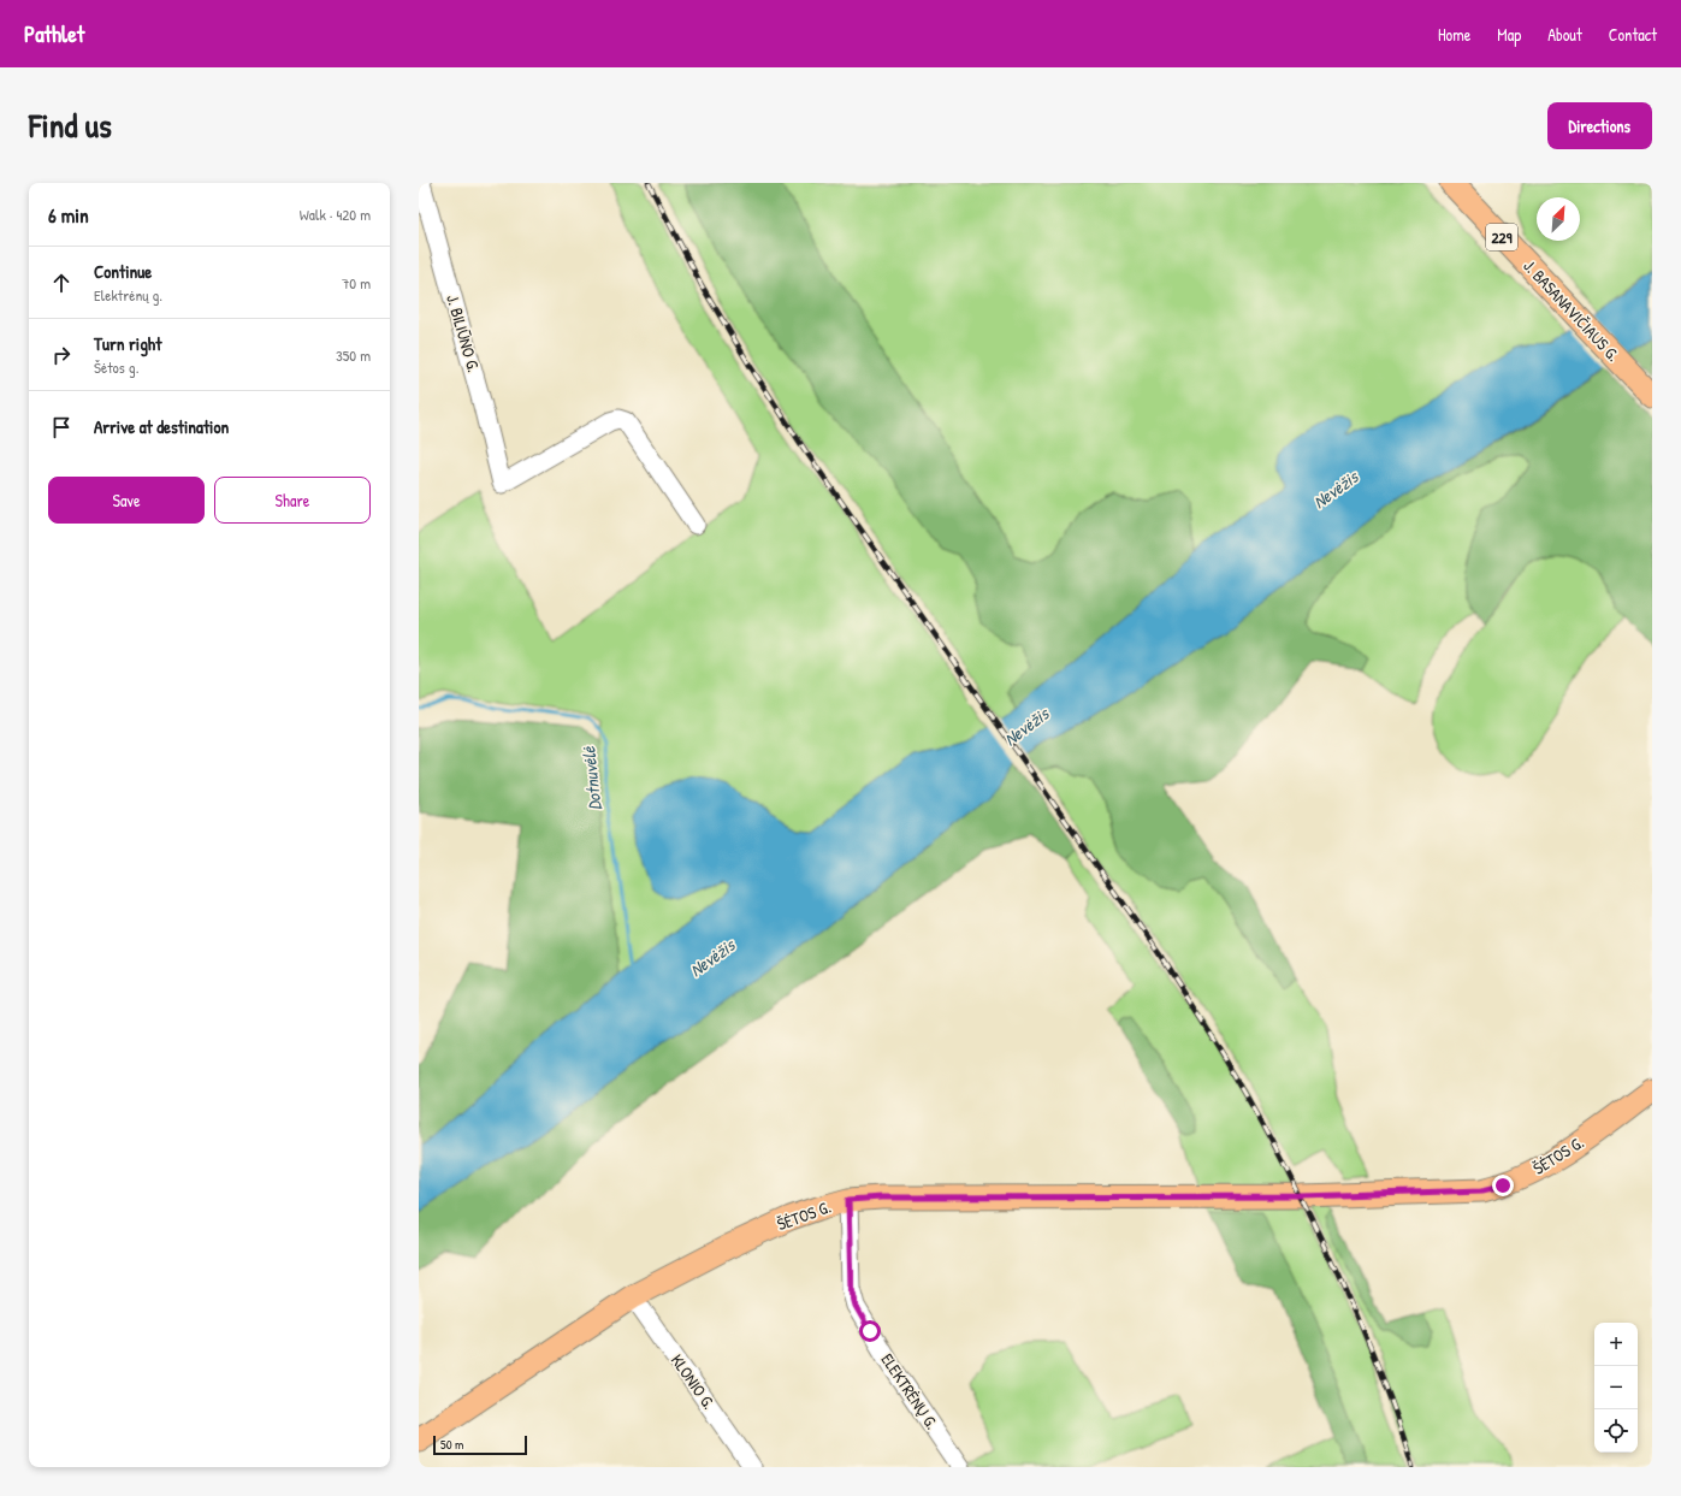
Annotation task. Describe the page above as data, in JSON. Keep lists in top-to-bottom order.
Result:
{
  "streets": {
    "main road": ["229", "J. BASANAVIČIAUS G.", "ŠĖTOS G."],
    "street": ["J. BILIŪNO G.", "KLONIO G.", "ELEKTRĖNŲ G."]
  },
  "crossings": [
    ["ŠĖTOS G.", "KLONIO G."],
    ["ŠĖTOS G.", "ELEKTRĖNŲ G."]
  ],
  "water": ["Nevėžis", "Dotnuvėlė"],
  "scale_bar": "50 m",
  "north": "top right",
  "page": {
    "header": "Pathlet",
    "nav": [
      "Home",
      "Map",
      "About",
      "Contact"
    ],
    "title": "Find us",
    "buttons": [
      "Directions",
      ["Save", "Share"]
    ],
    "heading": ["6 min", "Walk · 420 m"],
    "list": [
      ["Continue", "Elektrėnų g.", "70 m"],
      ["Turn right", "Šėtos g.", "350 m"],
      "Arrive at destination"
    ],
    "map_buttons": ["+", "−"],
    "scale": "50 m"
  }
}
